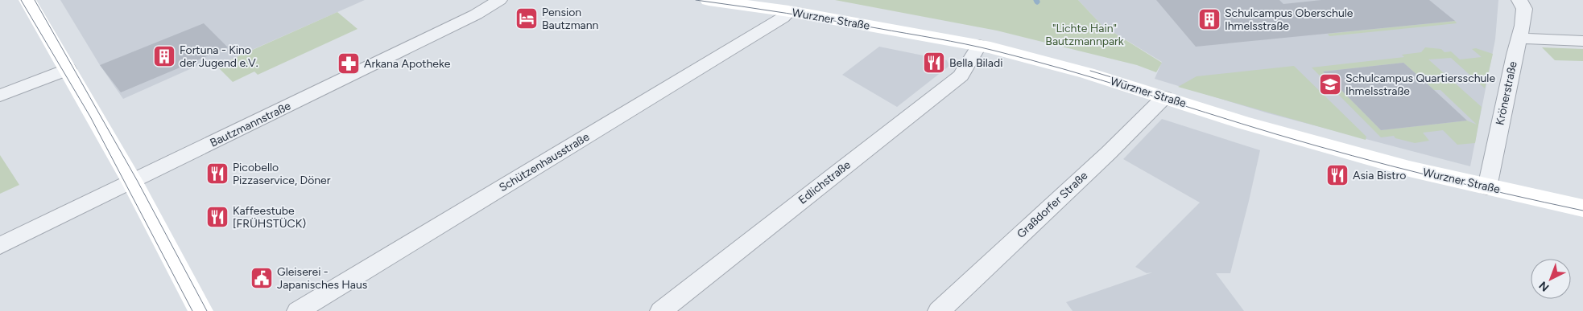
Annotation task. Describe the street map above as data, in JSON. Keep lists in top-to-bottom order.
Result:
{
  "streets": {
    "main road": ["Wurzner Straße"],
    "street": [
      "Krönerstraße",
      "Bautzmannstraße",
      "Schützenhausstraße",
      "Edlichstraße",
      "Graßdorfer Straße"
    ]
  },
  "crossings": [
    ["Wurzner Straße", "Krönerstraße"],
    ["Wurzner Straße", "Schützenhausstraße"],
    ["Wurzner Straße", "Edlichstraße"],
    ["Wurzner Straße", "Graßdorfer Straße"]
  ],
  "parks": ["\"Lichte Hain\" Bautzmannpark"],
  "places": {
    "hotel": ["Pension Bautzmann"],
    "building": ["Schulcampus Oberschule Ihmelsstraße", "Fortuna - Kino der Jugend e.V."],
    "restaurant": [
      "Bella Biladi",
      "Picobello Pizzaservice, Döner",
      "Asia Bistro",
      "Kaffeestube [FRÜHSTÜCK)"
    ],
    "pharmacy": ["Arkana Apotheke"],
    "school or university": ["Schulcampus Quartiersschule Ihmelsstraße"],
    "public building": ["Gleiserei - Japanisches Haus"]
  },
  "north": "bottom left"
}
